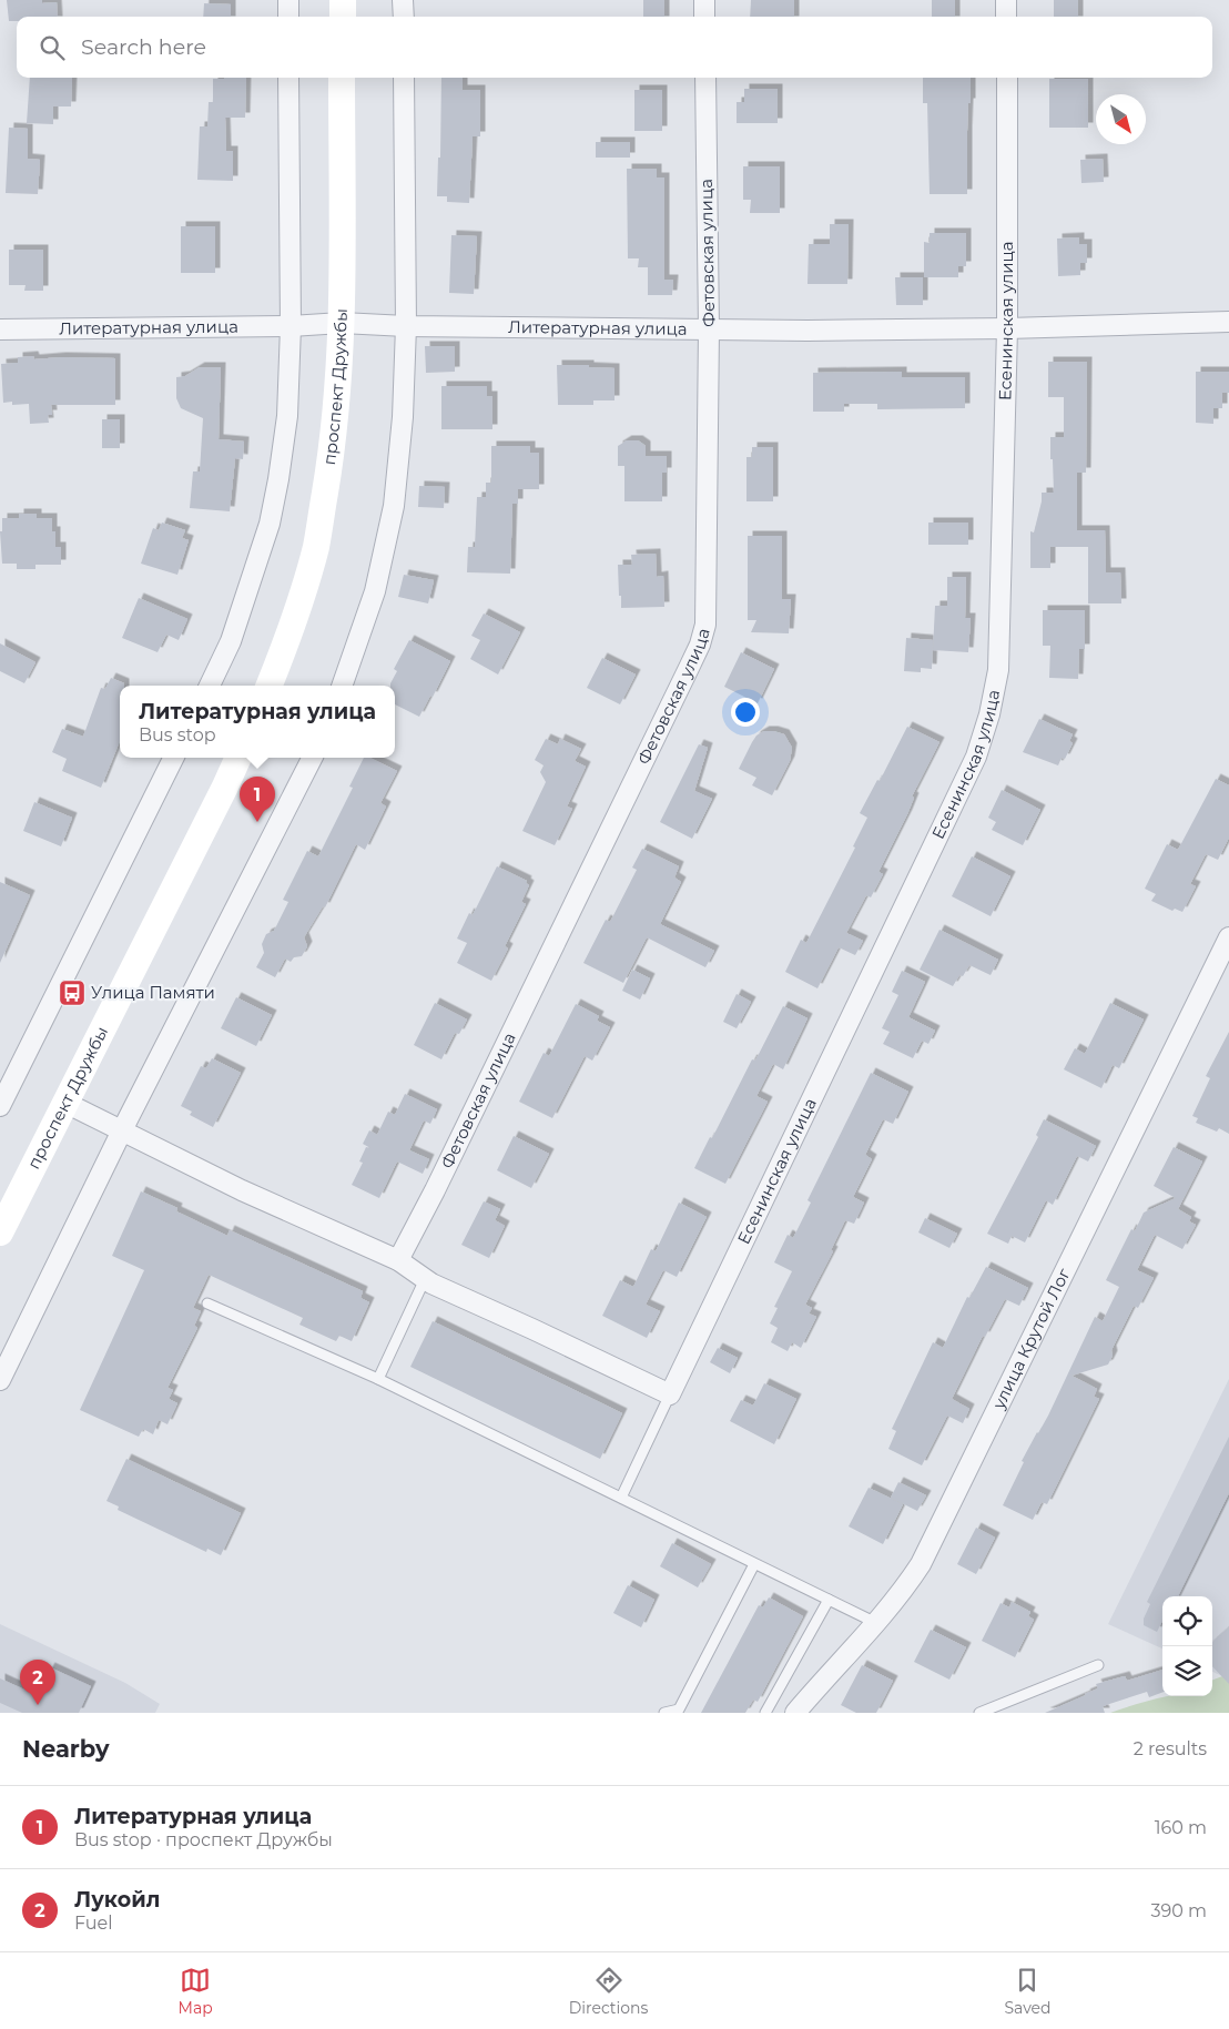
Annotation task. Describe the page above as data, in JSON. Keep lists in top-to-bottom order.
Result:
{
  "streets": {
    "main road": ["проспект Дружбы"],
    "street": [
      "Фетовская улица",
      "Есенинская улица",
      "Литературная улица",
      "улица Крутой Лог"
    ]
  },
  "crossings": [
    ["Фетовская улица", "Литературная улица"],
    ["Есенинская улица", "Литературная улица"],
    ["Литературная улица", "проспект Дружбы"]
  ],
  "places": {
    "bus stop": ["Улица Памяти"]
  },
  "north": "bottom right",
  "page": {
    "search": "Search here",
    "popup": ["Литературная улица", "Bus stop"],
    "pins": ["1", "2"],
    "heading": ["Nearby", "2 results"],
    "list": [
      {
        "mark": "1",
        "name": "Литературная улица",
        "note": "Bus stop · проспект Дружбы",
        "value": "160 m"
      },
      {
        "mark": "2",
        "name": "Лукойл",
        "note": "Fuel",
        "value": "390 m"
      }
    ],
    "nav": ["Map", "Directions", "Saved"]
  }
}
